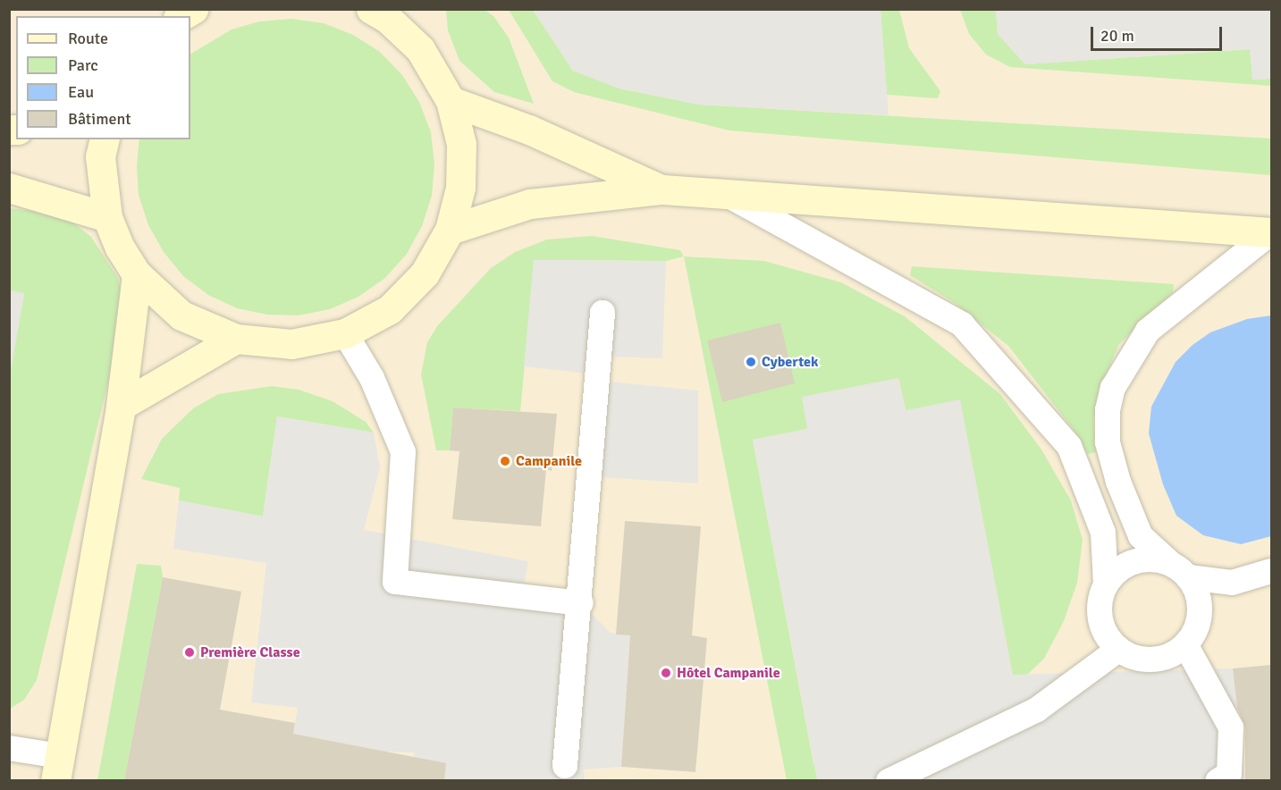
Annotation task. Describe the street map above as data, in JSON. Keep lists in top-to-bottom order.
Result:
{
  "places": [
    "Cybertek",
    "Campanile",
    "Première Classe",
    "Hôtel Campanile"
  ],
  "legend": [
    "Route",
    "Parc",
    "Eau",
    "Bâtiment"
  ],
  "scale_bar": "20 m"
}
